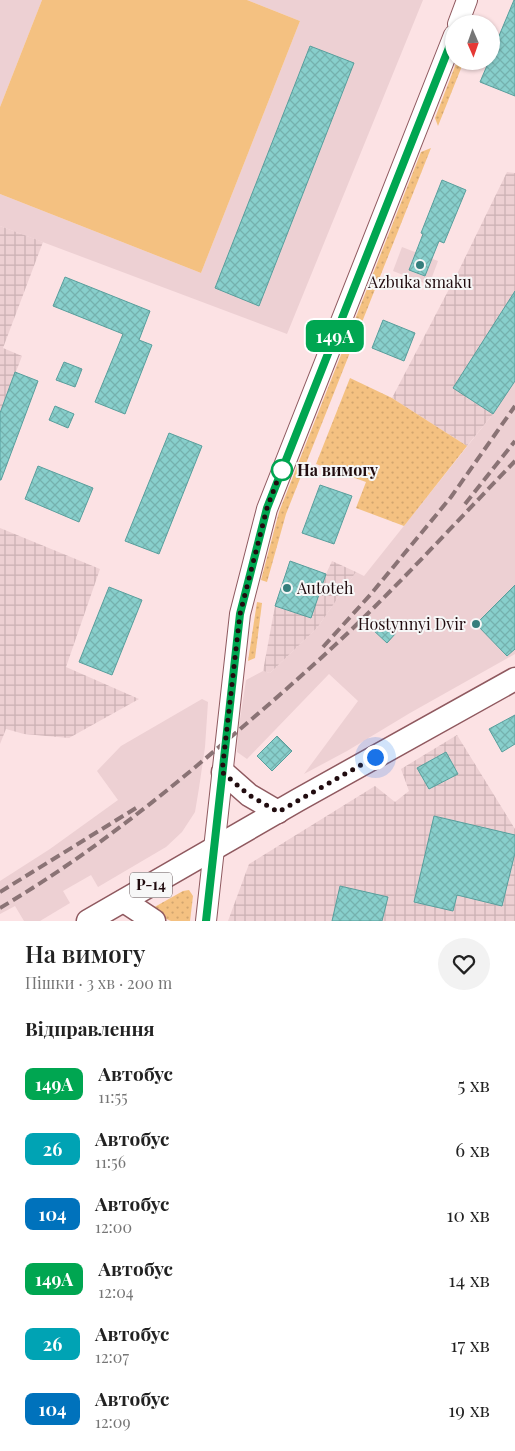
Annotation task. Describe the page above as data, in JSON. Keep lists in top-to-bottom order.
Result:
{
  "streets": {
    "main road": ["Р-14"]
  },
  "places": [
    "Azbuka smaku",
    "На вимогу",
    "Autoteh",
    "Hostynnyi Dvir"
  ],
  "lines": ["bus line 149А"],
  "north": "bottom",
  "page": {
    "on_map": "149А",
    "heading": [
      ["На вимогу", "Пішки · 3 хв · 200 m"],
      "Відправлення"
    ],
    "list": [
      {
        "mark": "149А",
        "name": "Автобус",
        "note": "11:55",
        "value": "5 хв"
      },
      {
        "mark": "26",
        "name": "Автобус",
        "note": "11:56",
        "value": "6 хв"
      },
      {
        "mark": "104",
        "name": "Автобус",
        "note": "12:00",
        "value": "10 хв"
      },
      {
        "mark": "149А",
        "name": "Автобус",
        "note": "12:04",
        "value": "14 хв"
      },
      {
        "mark": "26",
        "name": "Автобус",
        "note": "12:07",
        "value": "17 хв"
      },
      {
        "mark": "104",
        "name": "Автобус",
        "note": "12:09",
        "value": "19 хв"
      }
    ]
  }
}
